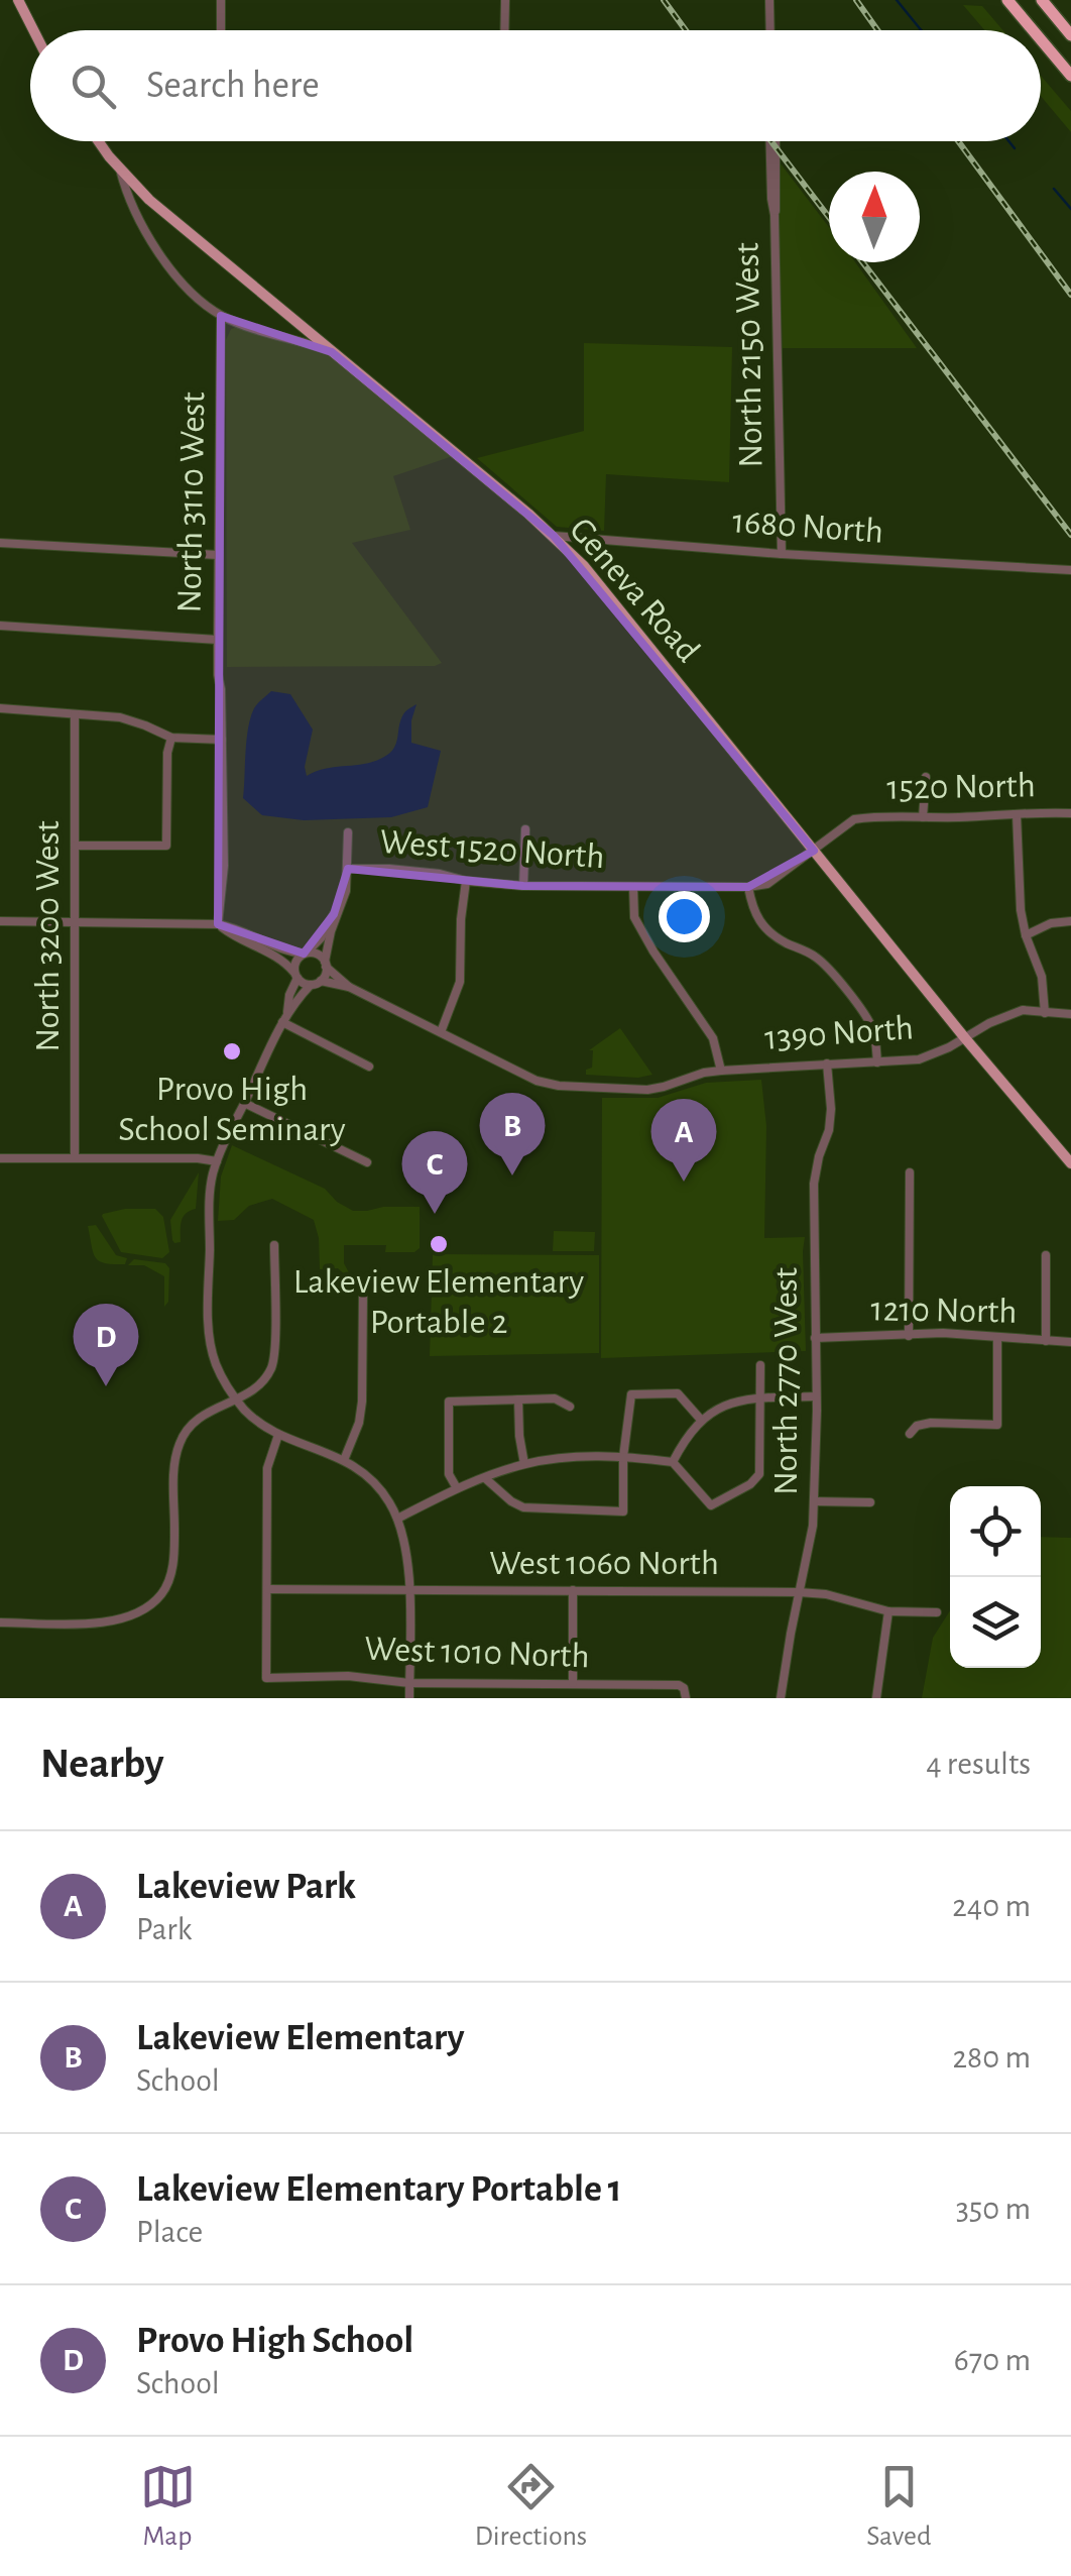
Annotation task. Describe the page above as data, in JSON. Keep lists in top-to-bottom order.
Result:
{
  "streets": {
    "main road": ["Geneva Road"],
    "street": [
      "North 2150 West",
      "North 3110 West",
      "1680 North",
      "1520 North",
      "West 1520 North",
      "North 3200 West",
      "1390 North",
      "1210 North",
      "North 2770 West",
      "West 1060 North",
      "West 1010 North"
    ]
  },
  "crossings": [
    ["North 2150 West", "1680 North"],
    ["1680 North", "Geneva Road"],
    ["Geneva Road", "1520 North"],
    ["Geneva Road", "1390 North"],
    ["1520 North", "West 1520 North"],
    ["1390 North", "North 2770 West"],
    ["1210 North", "North 2770 West"],
    ["North 2770 West", "West 1060 North"],
    ["West 1060 North", "West 1010 North"]
  ],
  "places": ["Provo High School Seminary", "Lakeview Elementary Portable 2"],
  "north": "top",
  "page": {
    "search": "Search here",
    "pins": [
      "B",
      "A",
      "C",
      "D"
    ],
    "heading": ["Nearby", "4 results"],
    "list": [
      {
        "mark": "A",
        "name": "Lakeview Park",
        "note": "Park",
        "value": "240 m"
      },
      {
        "mark": "B",
        "name": "Lakeview Elementary",
        "note": "School",
        "value": "280 m"
      },
      {
        "mark": "C",
        "name": "Lakeview Elementary Portable 1",
        "note": "Place",
        "value": "350 m"
      },
      {
        "mark": "D",
        "name": "Provo High School",
        "note": "School",
        "value": "670 m"
      }
    ],
    "nav": ["Map", "Directions", "Saved"]
  }
}
